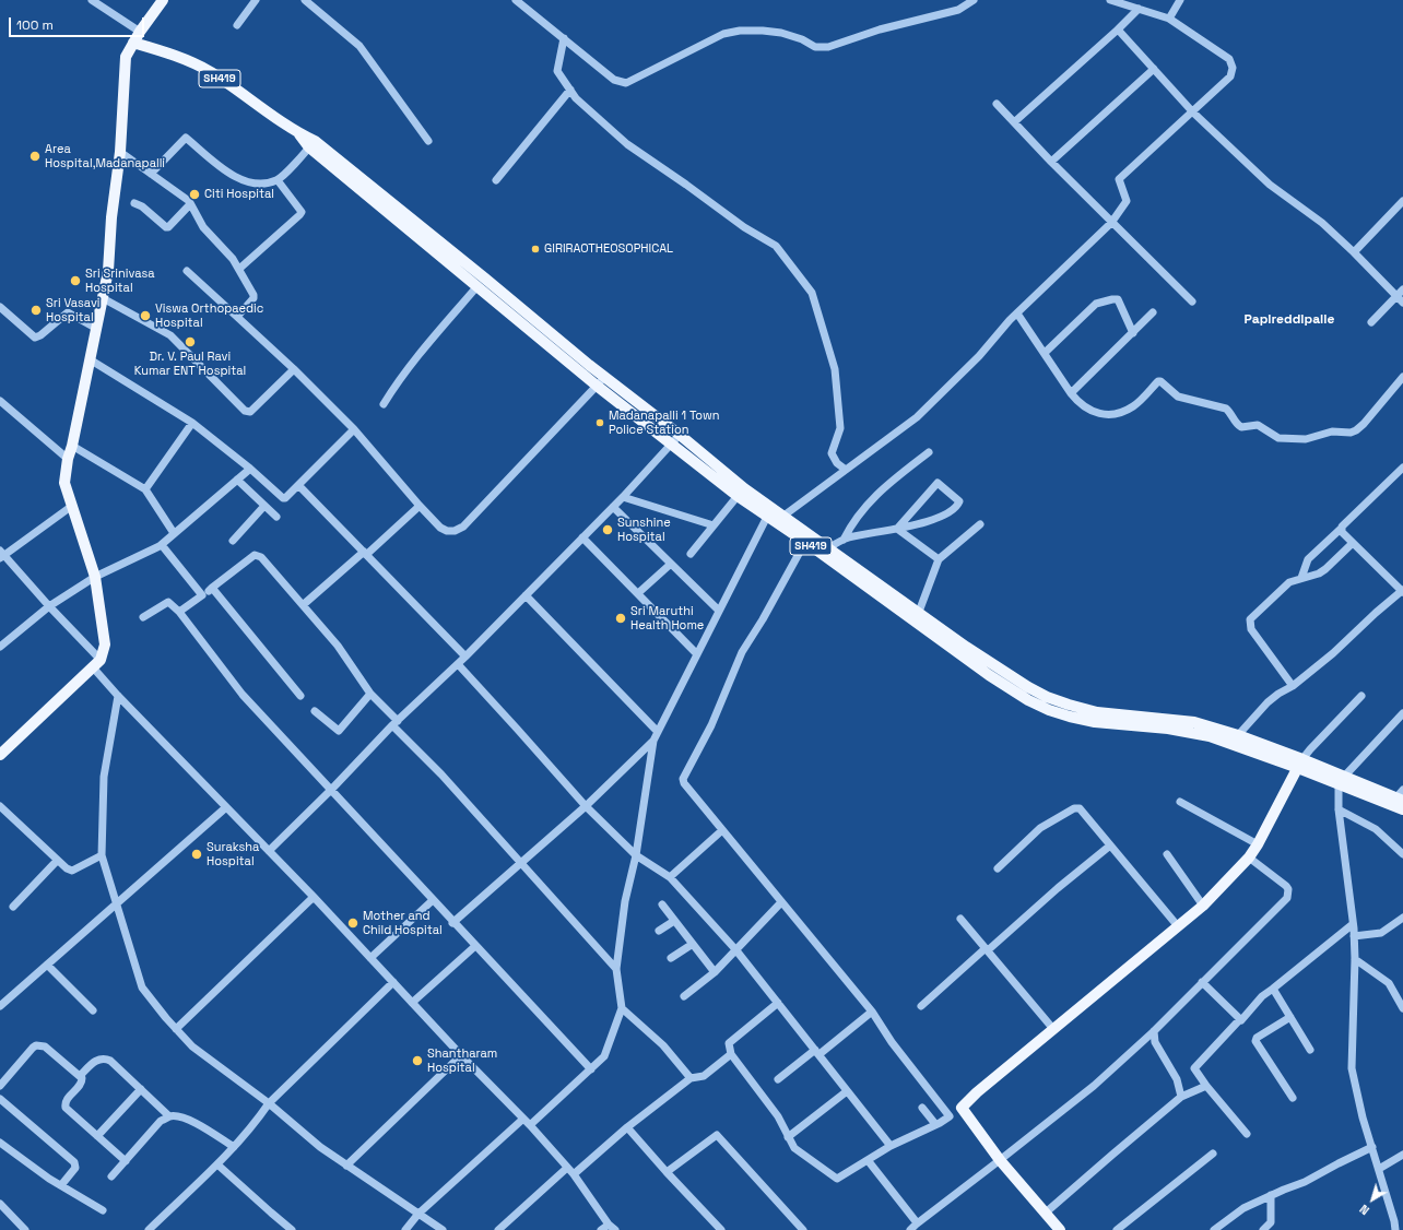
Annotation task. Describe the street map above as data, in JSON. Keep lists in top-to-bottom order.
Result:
{
  "streets": {
    "main road": ["SH419"]
  },
  "districts": ["Papireddipalle"],
  "places": [
    "Area Hospital,Madanapalli",
    "Citi Hospital",
    "GIRIRAOTHEOSOPHICAL",
    "Sri Srinivasa Hospital",
    "Sri Vasavi Hospital",
    "Viswa Orthopaedic Hospital",
    "Dr. V. Paul Ravi Kumar ENT Hospital",
    "Madanapalli 1 Town Police Station",
    "Sunshine Hospital",
    "Sri Maruthi Health Home",
    "Suraksha Hospital",
    "Mother and Child Hospital",
    "Shantharam Hospital"
  ],
  "scale_bar": "100 m",
  "north": "bottom left"
}
